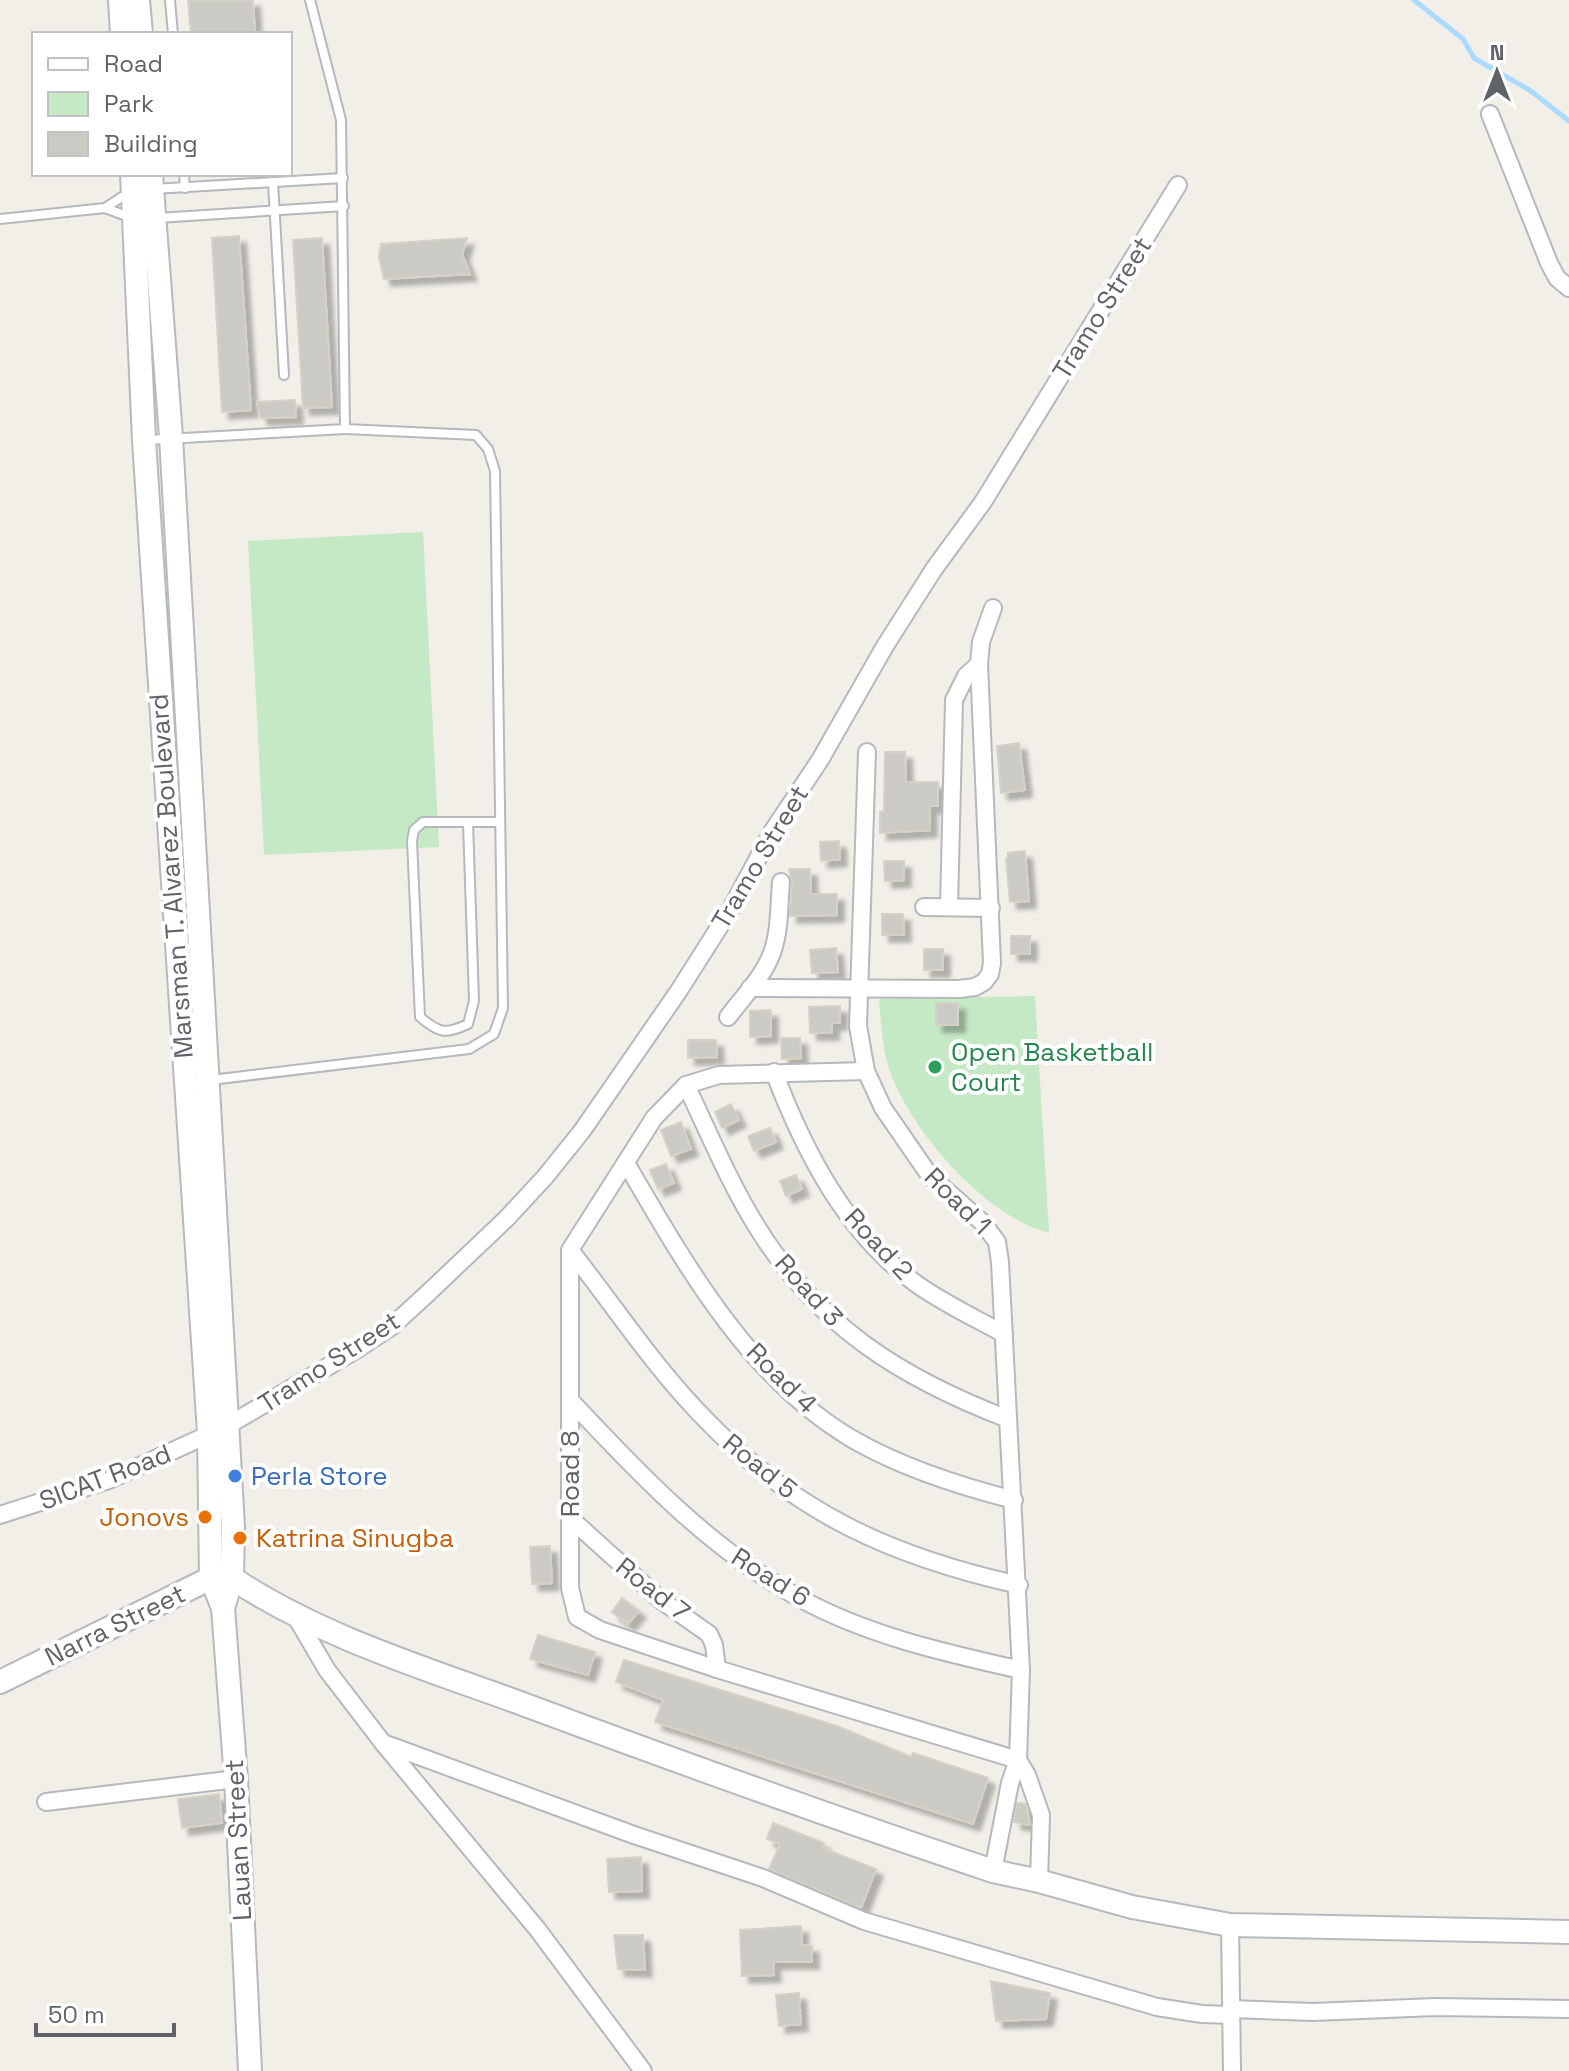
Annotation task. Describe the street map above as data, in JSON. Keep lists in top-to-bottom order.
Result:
{
  "streets": {
    "street": [
      "Tramo Street",
      "Marsman T. Alvarez Boulevard",
      "Road 1",
      "Road 2",
      "Road 3",
      "Road 4",
      "Road 5",
      "Road 8",
      "SICAT Road",
      "Road 6",
      "Road 7",
      "Narra Street",
      "Lauan Street"
    ]
  },
  "crossings": [
    ["Tramo Street", "Marsman T. Alvarez Boulevard"],
    ["Tramo Street", "SICAT Road"],
    ["Marsman T. Alvarez Boulevard", "SICAT Road"],
    ["Marsman T. Alvarez Boulevard", "Narra Street"],
    ["Marsman T. Alvarez Boulevard", "Lauan Street"],
    ["Road 1", "Road 2"],
    ["Road 1", "Road 3"],
    ["Road 1", "Road 4"],
    ["Road 1", "Road 5"],
    ["Road 1", "Road 8"],
    ["Road 1", "Road 6"],
    ["Road 5", "Road 8"],
    ["Road 8", "Road 6"],
    ["Road 8", "Road 7"],
    ["Narra Street", "Lauan Street"]
  ],
  "places": [
    "Open Basketball Court",
    "Perla Store",
    "Jonovs",
    "Katrina Sinugba"
  ],
  "legend": ["Road", "Park", "Building"],
  "scale_bar": "50 m",
  "north": "top"
}
